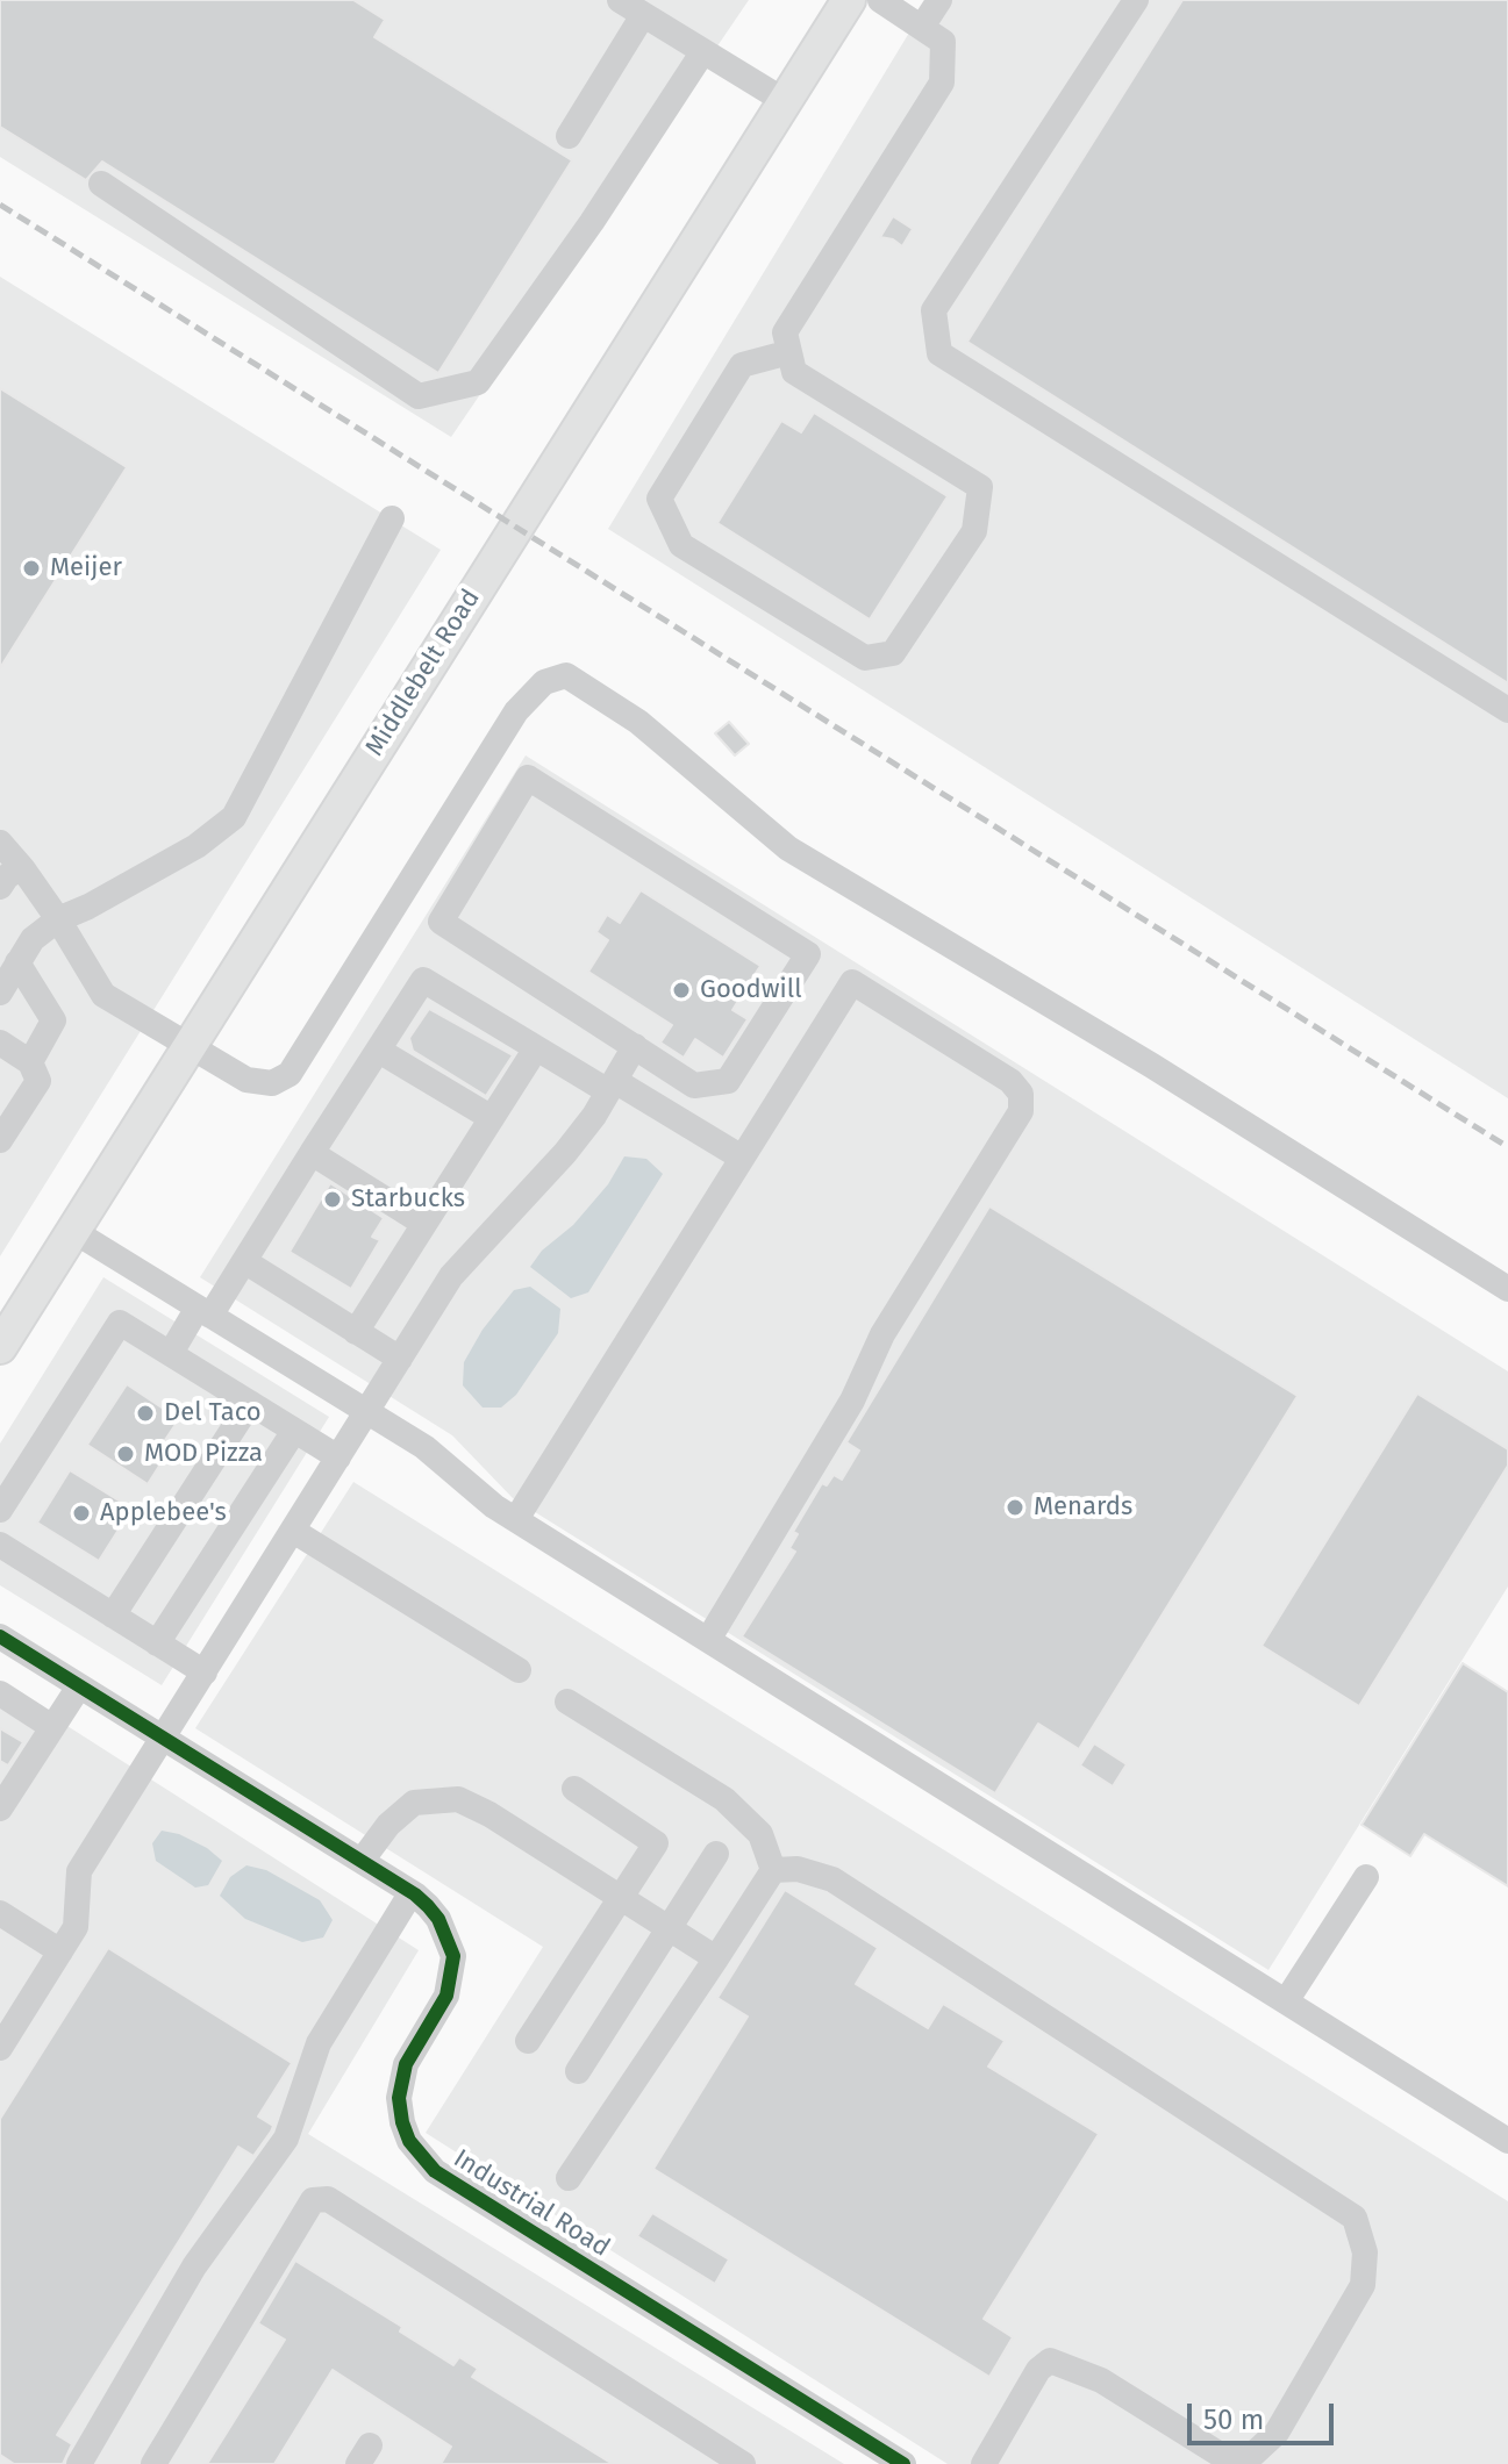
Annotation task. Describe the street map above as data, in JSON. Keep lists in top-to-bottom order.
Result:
{
  "streets": {
    "main road": ["Middlebelt Road"],
    "street": ["Industrial Road"]
  },
  "places": [
    "Meijer",
    "Goodwill",
    "Starbucks",
    "Del Taco",
    "MOD Pizza",
    "Menards",
    "Applebee's"
  ],
  "scale_bar": "50 m"
}
